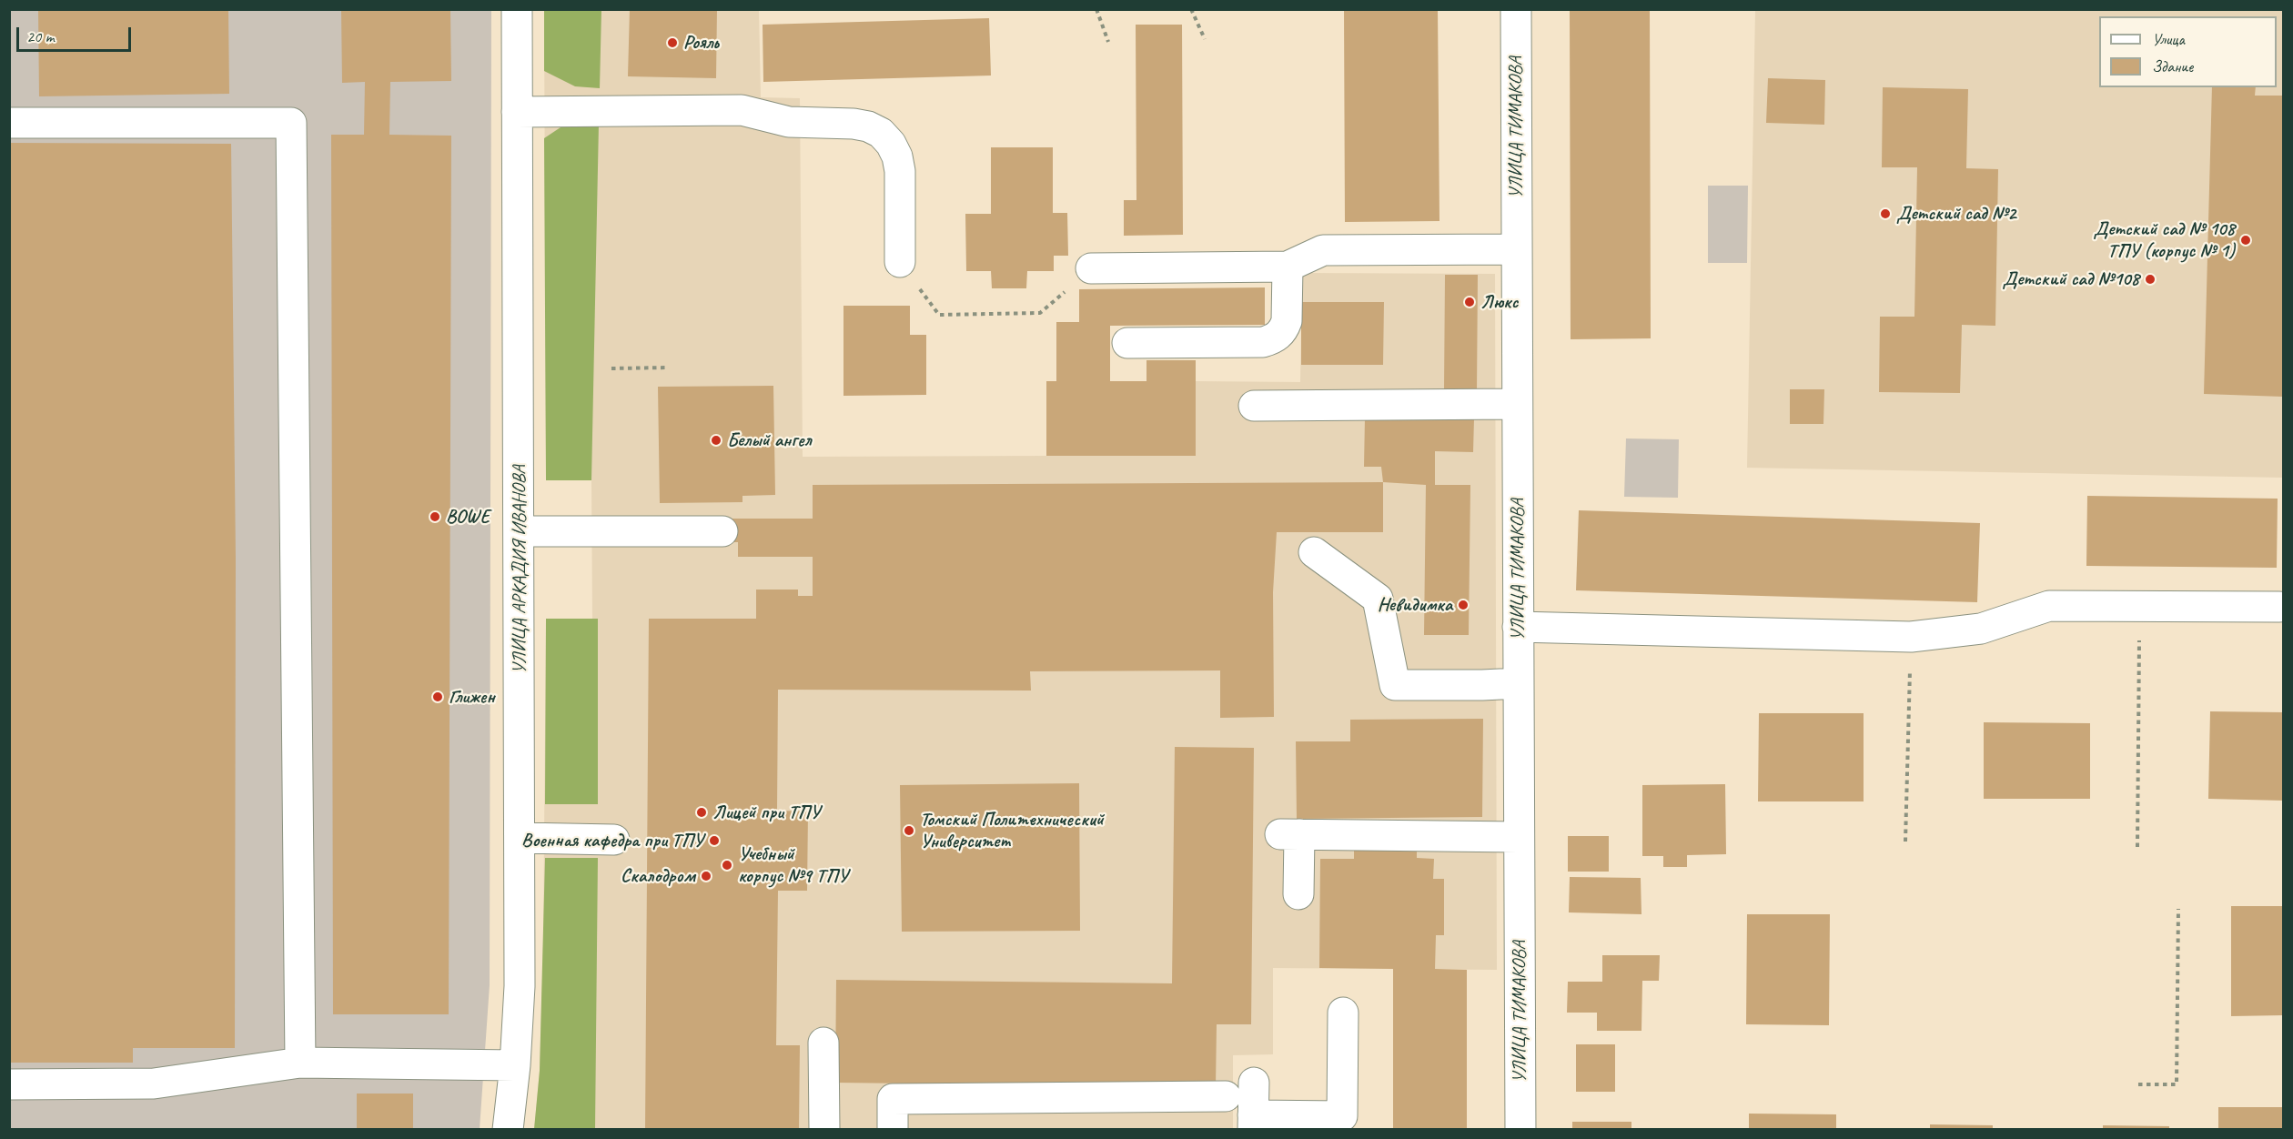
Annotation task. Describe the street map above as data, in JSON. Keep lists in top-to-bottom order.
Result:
{
  "streets": {
    "street": ["УЛИЦА ТИМАКОВА", "УЛИЦА АРКАДИЯ ИВАНОВА"]
  },
  "places": [
    "Рояль",
    "Детский сад №2",
    "Детский сад № 108 ТПУ (корпус № 1)",
    "Детский сад №108",
    "Люкс",
    "Белый ангел",
    "BOWE",
    "Невидимка",
    "Глижен",
    "Лицей при ТПУ",
    "Томский Политехнический Университет",
    "Военная кафедра при ТПУ",
    "Учебный корпус №9 ТПУ",
    "Скалодром"
  ],
  "legend": ["Улица", "Здание"],
  "scale_bar": "20 m"
}
